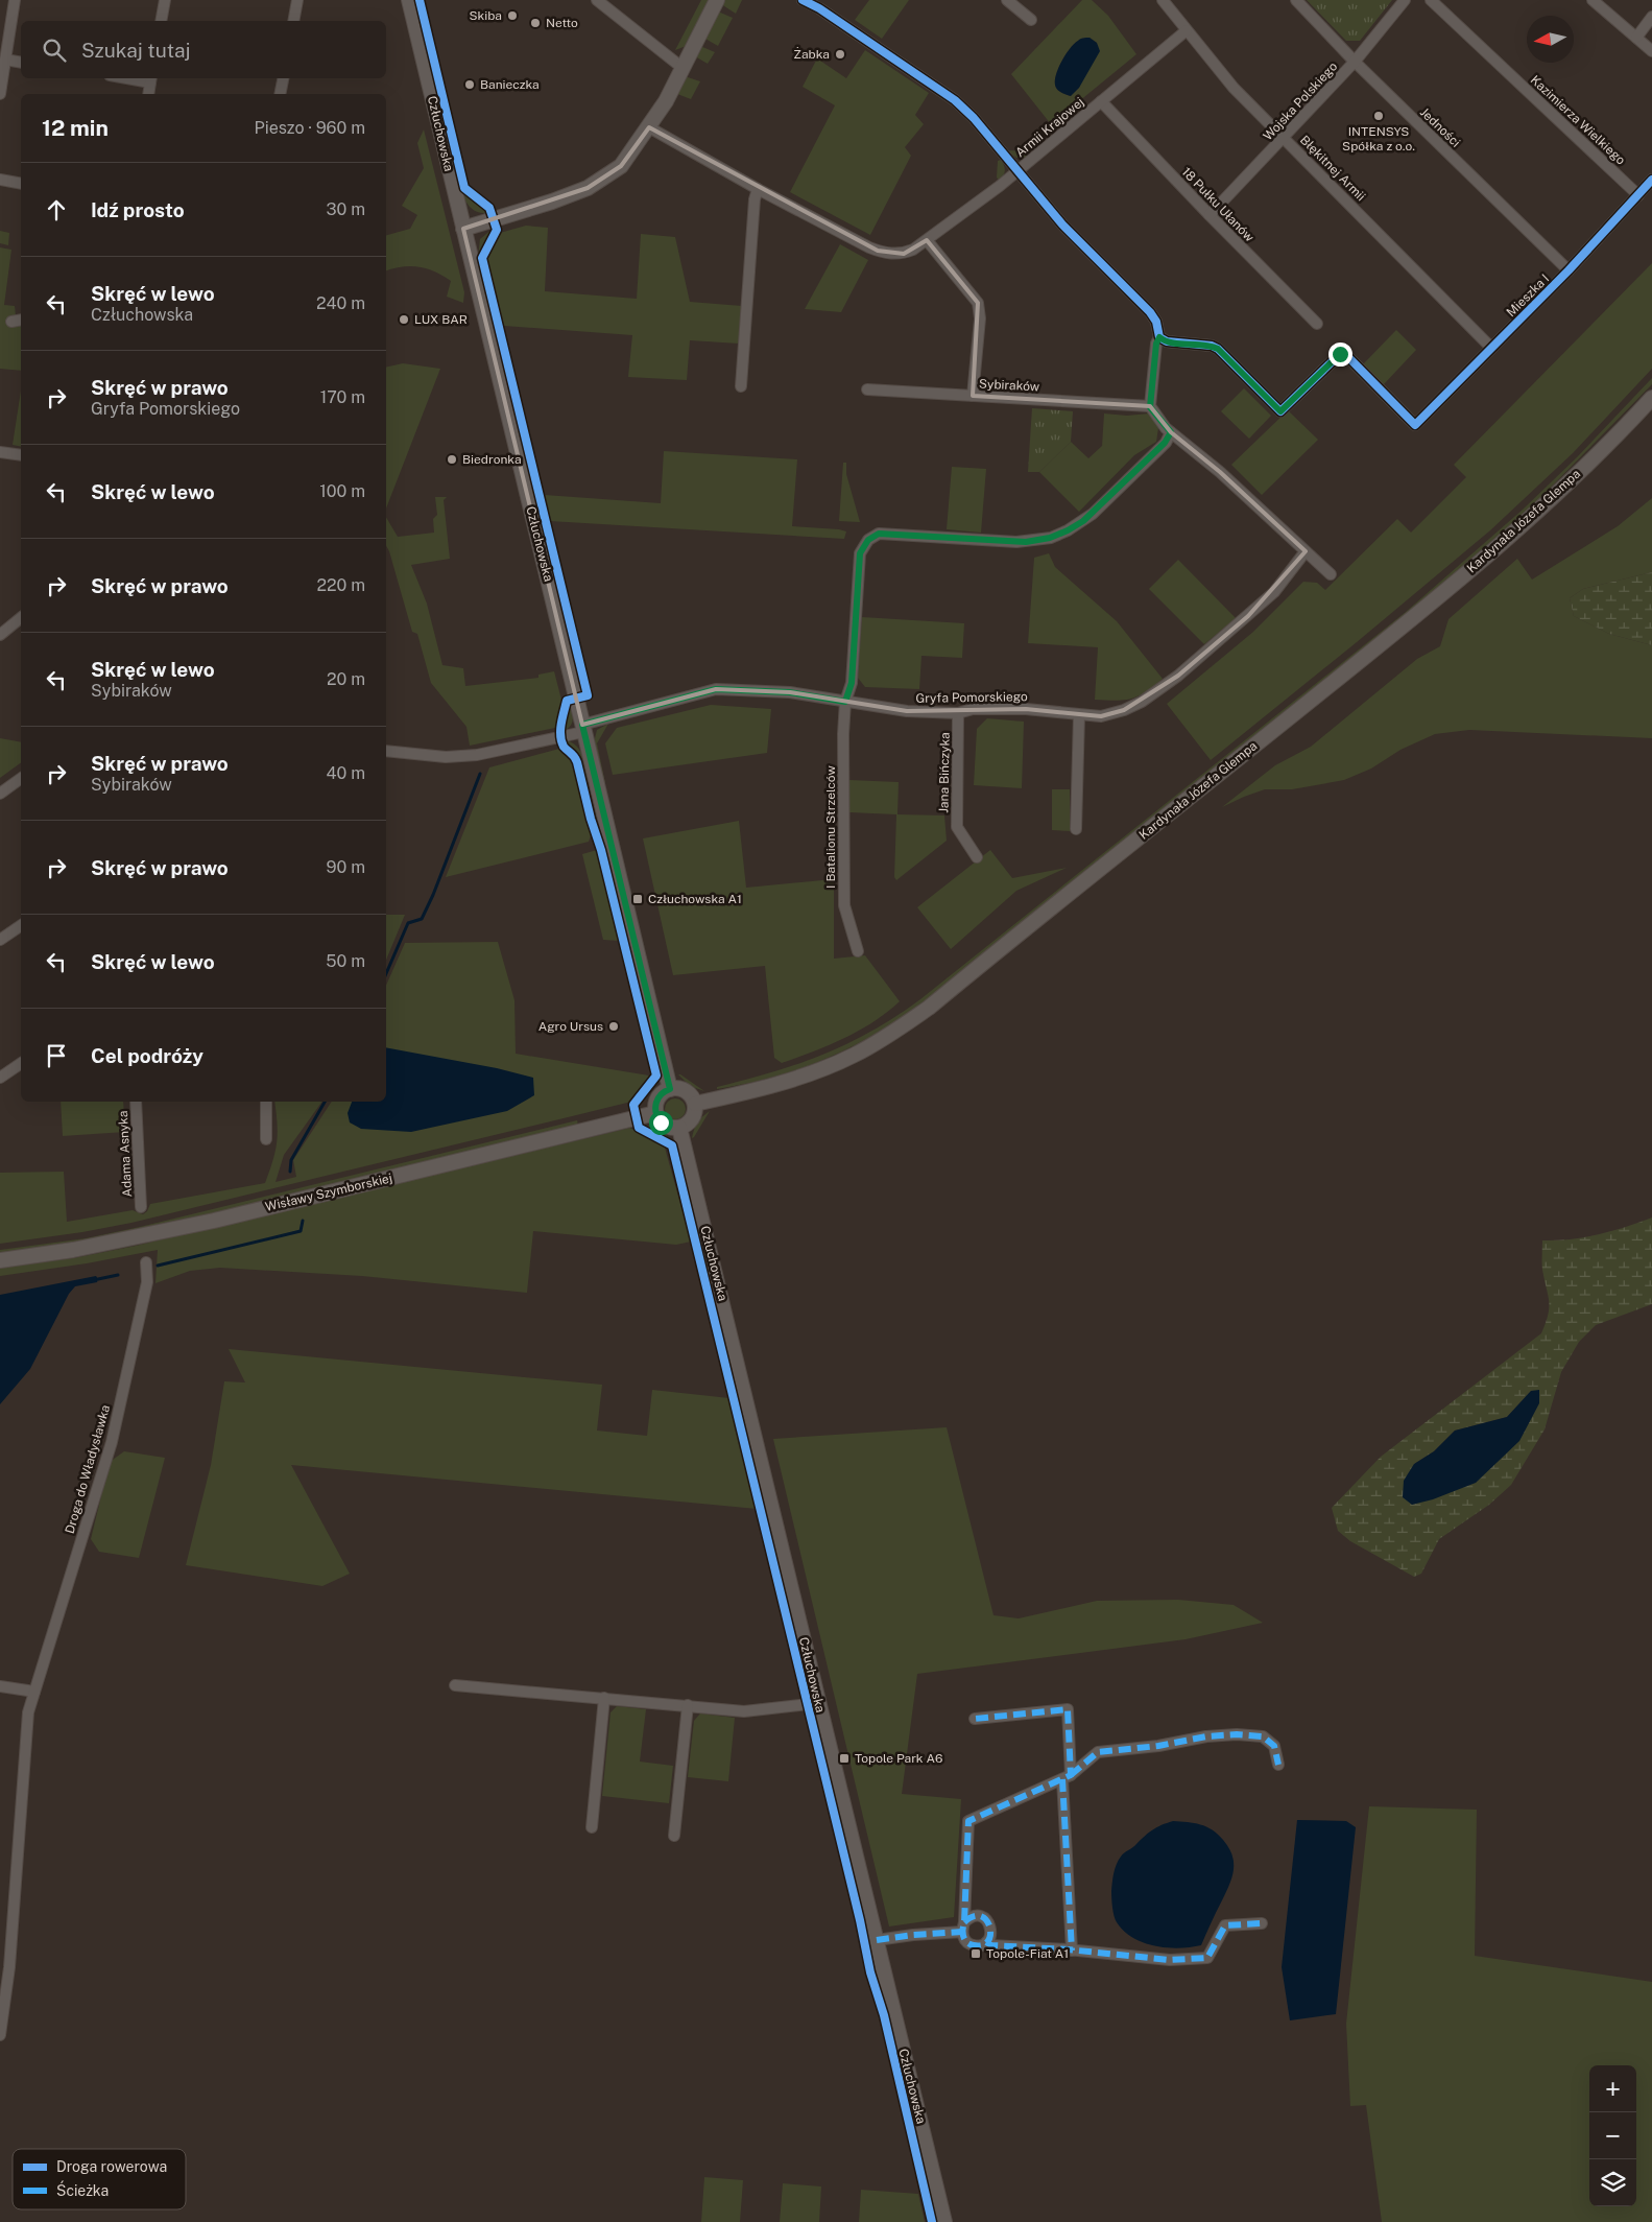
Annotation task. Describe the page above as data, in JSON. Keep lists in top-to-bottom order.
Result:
{
  "streets": {
    "main road": ["Człuchowska", "Kardynała Józefa Glempa", "Wisławy Szymborskiej"],
    "street": [
      "Wojska Polskiego",
      "Kazimierza Wielkiego",
      "Armii Krajowej",
      "Jedności",
      "Błękitnej Armii",
      "18 Pułku Ułanów",
      "Mieszka I",
      "Sybiraków",
      "Gryfa Pomorskiego",
      "Jana Bińczyka",
      "I Batalionu Strzelców",
      "Adama Asnyka",
      "Droga do Władysławka"
    ]
  },
  "crossings": [
    ["Wojska Polskiego", "Jedności"],
    ["Wojska Polskiego", "Błękitnej Armii"],
    ["Wojska Polskiego", "18 Pułku Ułanów"],
    ["Kazimierza Wielkiego", "Mieszka I"],
    ["Armii Krajowej", "Błękitnej Armii"],
    ["Armii Krajowej", "18 Pułku Ułanów"],
    ["Jedności", "Mieszka I"],
    ["Człuchowska", "Kardynała Józefa Glempa"],
    ["Człuchowska", "Gryfa Pomorskiego"],
    ["Człuchowska", "Wisławy Szymborskiej"],
    ["Błękitnej Armii", "Mieszka I"],
    ["Kardynała Józefa Glempa", "Wisławy Szymborskiej"],
    ["Gryfa Pomorskiego", "Jana Bińczyka"],
    ["Gryfa Pomorskiego", "I Batalionu Strzelców"]
  ],
  "places": {
    "other": [
      "Skiba",
      "Netto",
      "Żabka",
      "Banieczka",
      "INTENSYS Spółka z o.o.",
      "LUX BAR",
      "Biedronka",
      "Agro Ursus"
    ],
    "transit": ["Człuchowska A1", "Topole Park A6", "Topole-Fiat A1"]
  },
  "legend": ["Droga rowerowa", "Ścieżka"],
  "north": "left",
  "page": {
    "search": "Szukaj tutaj",
    "heading": ["12 min", "Pieszo · 960 m"],
    "list": [
      ["Idź prosto", "30 m"],
      ["Skręć w lewo", "Człuchowska", "240 m"],
      ["Skręć w prawo", "Gryfa Pomorskiego", "170 m"],
      ["Skręć w lewo", "100 m"],
      ["Skręć w prawo", "220 m"],
      ["Skręć w lewo", "Sybiraków", "20 m"],
      ["Skręć w prawo", "Sybiraków", "40 m"],
      ["Skręć w prawo", "90 m"],
      ["Skręć w lewo", "50 m"],
      "Cel podróży"
    ],
    "map_buttons": ["+", "−"]
  }
}
